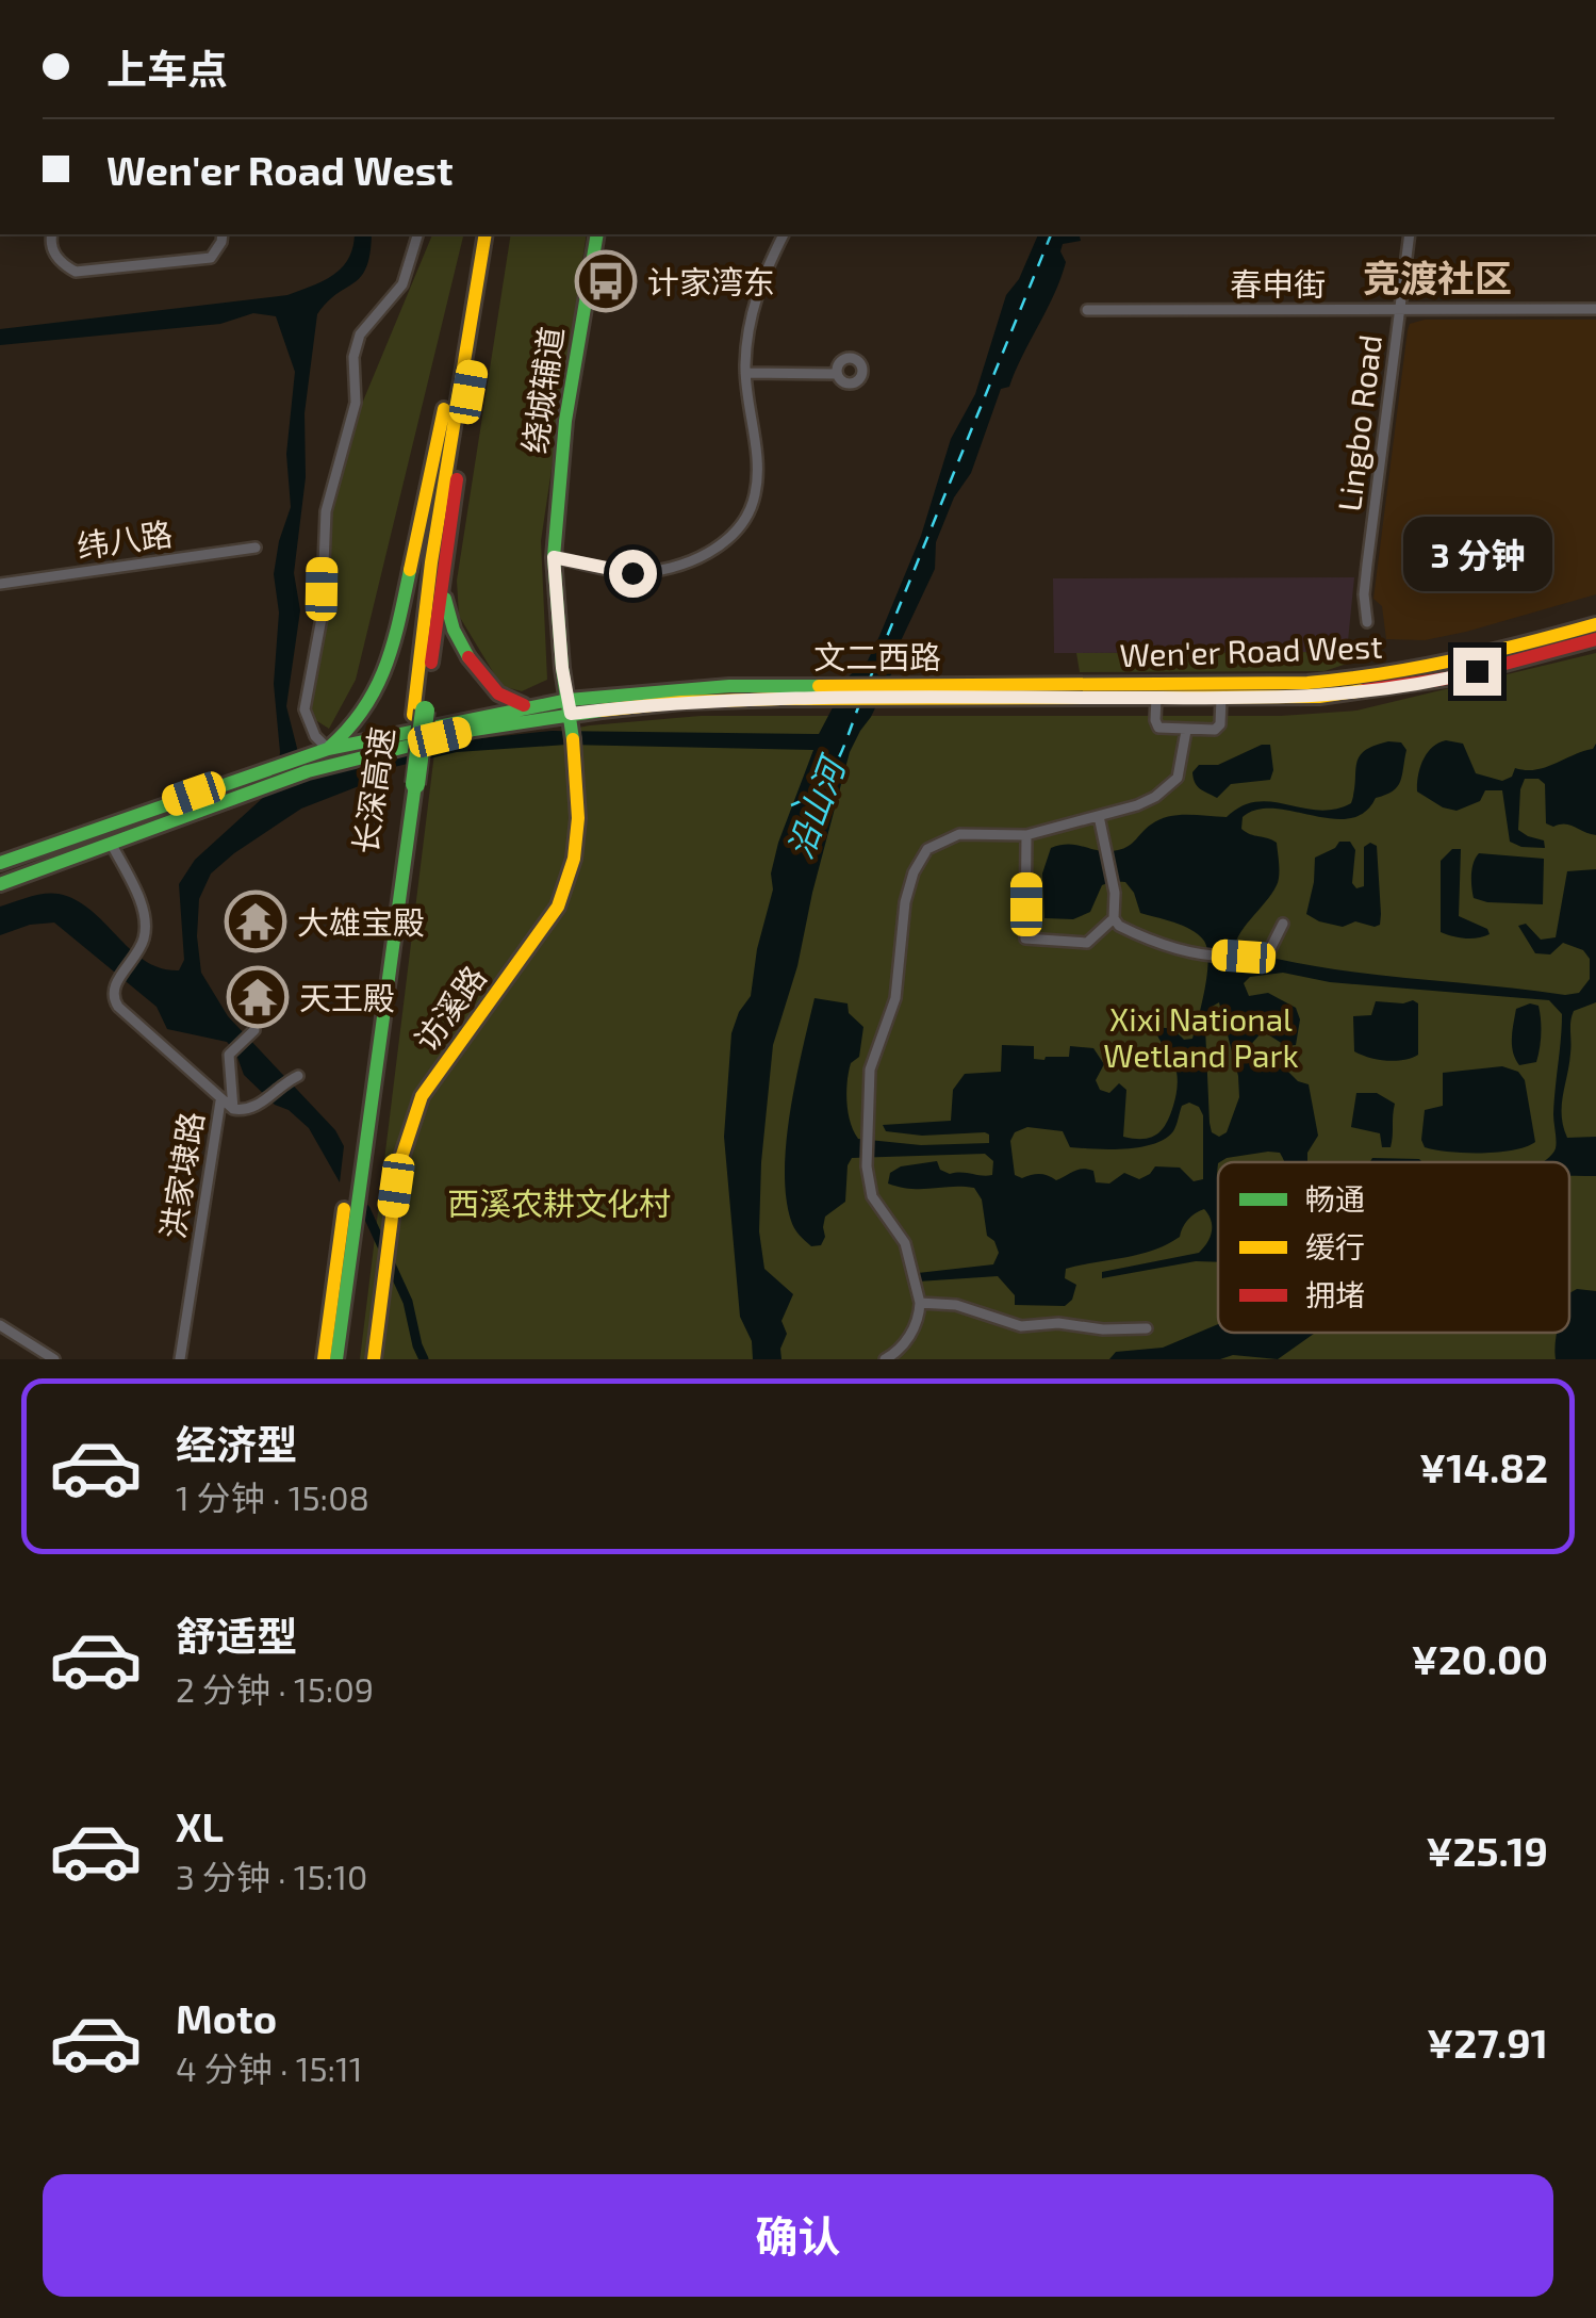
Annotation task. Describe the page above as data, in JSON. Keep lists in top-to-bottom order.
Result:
{
  "streets": {
    "main road": [
      "绕城辅道",
      "Wen'er Road West",
      "文二西路",
      "长深高速",
      "访溪路"
    ],
    "street": [
      "春申街",
      "Lingbo Road",
      "纬八路",
      "洪家埭路"
    ]
  },
  "crossings": [
    ["春申街", "Lingbo Road"],
    ["绕城辅道", "文二西路"],
    ["绕城辅道", "访溪路"],
    ["Wen'er Road West", "文二西路"],
    ["文二西路", "访溪路"]
  ],
  "districts": ["竞渡社区"],
  "water": ["沿山河"],
  "parks": ["Xixi National Wetland Park", "西溪农耕文化村"],
  "places": {
    "bus stop": ["计家湾东"],
    "temple": ["大雄宝殿", "天王殿"]
  },
  "legend": ["畅通", "缓行", "拥堵"],
  "page": {
    "banner": ["上车点", "Wen'er Road West"],
    "bubble": "3 分钟",
    "list": [
      {
        "name": "经济型",
        "note": "1 分钟 · 15:08",
        "value": "¥14.82"
      },
      {
        "name": "舒适型",
        "note": "2 分钟 · 15:09",
        "value": "¥20.00"
      },
      {
        "name": "XL",
        "note": "3 分钟 · 15:10",
        "value": "¥25.19"
      },
      {
        "name": "Moto",
        "note": "4 分钟 · 15:11",
        "value": "¥27.91"
      }
    ],
    "buttons": "确认"
  }
}
